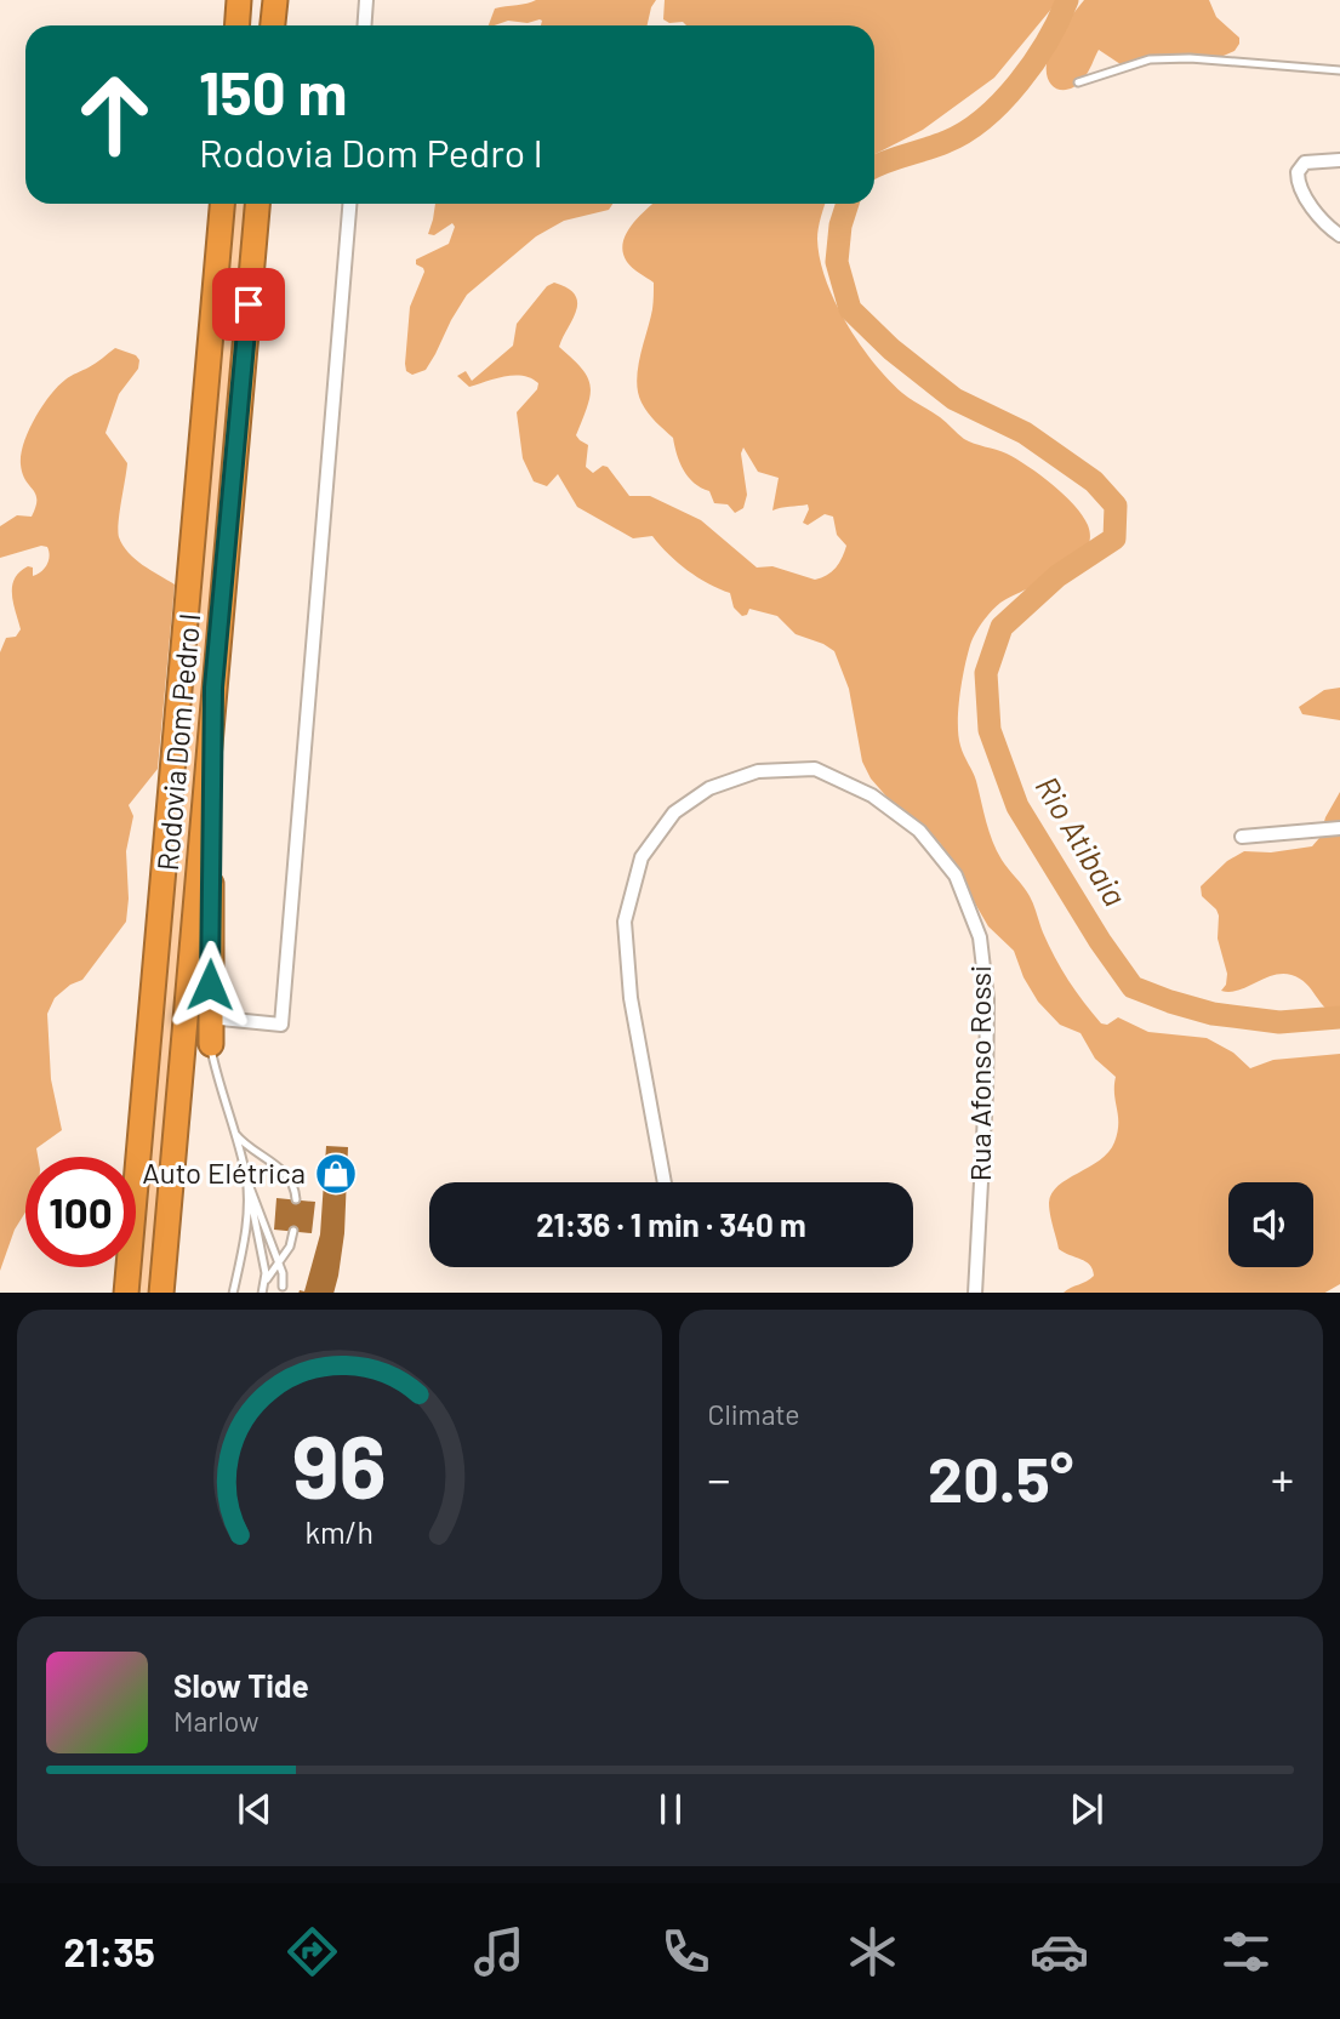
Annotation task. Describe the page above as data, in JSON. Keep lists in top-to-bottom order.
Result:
{
  "streets": {
    "highway": ["Rodovia Dom Pedro I"],
    "street": ["Rua Afonso Rossi"]
  },
  "water": ["Rio Atibaia"],
  "places": {
    "shop": ["Auto Elétrica"]
  },
  "page": {
    "turn": ["150 m", "Rodovia Dom Pedro I"],
    "limit": "100",
    "trip": "21:36 · 1 min · 340 m",
    "tile": "Climate",
    "heat": ["−", "20.5°", "+"],
    "song": ["Slow Tide", "Marlow"],
    "tabs": "21:35",
    "gauge": ["96", "km/h"]
  }
}
